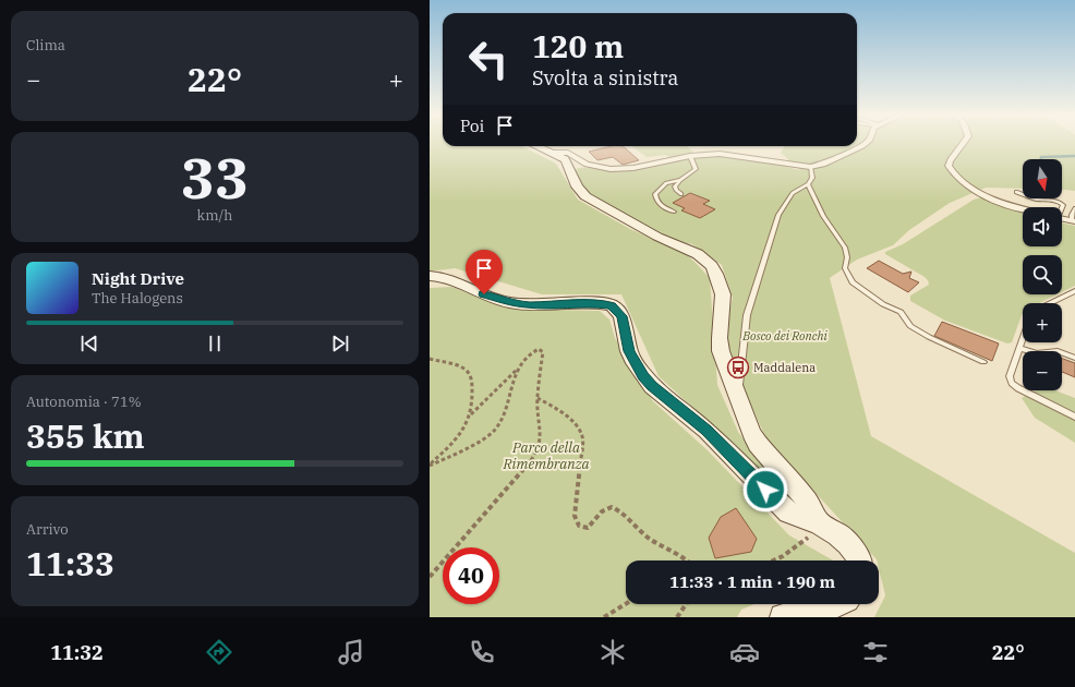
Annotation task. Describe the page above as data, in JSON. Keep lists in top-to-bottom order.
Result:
{
  "parks": ["Bosco dei Ronchi", "Parco della Rimembranza"],
  "places": {
    "bus stop": ["Maddalena"]
  },
  "north": "bottom",
  "page": {
    "tile": [
      "Clima",
      ["33", "km/h"],
      ["Autonomia · 71%", "355 km"],
      ["Arrivo", "11:33"]
    ],
    "turn": ["120 m", "Svolta a sinistra"],
    "heat": ["−", "22°", "+"],
    "then": "Poi",
    "map_buttons": ["+", "−"],
    "song": ["Night Drive", "The Halogens"],
    "limit": "40",
    "trip": "11:33 · 1 min · 190 m",
    "tabs": ["11:32", "22°"]
  }
}
